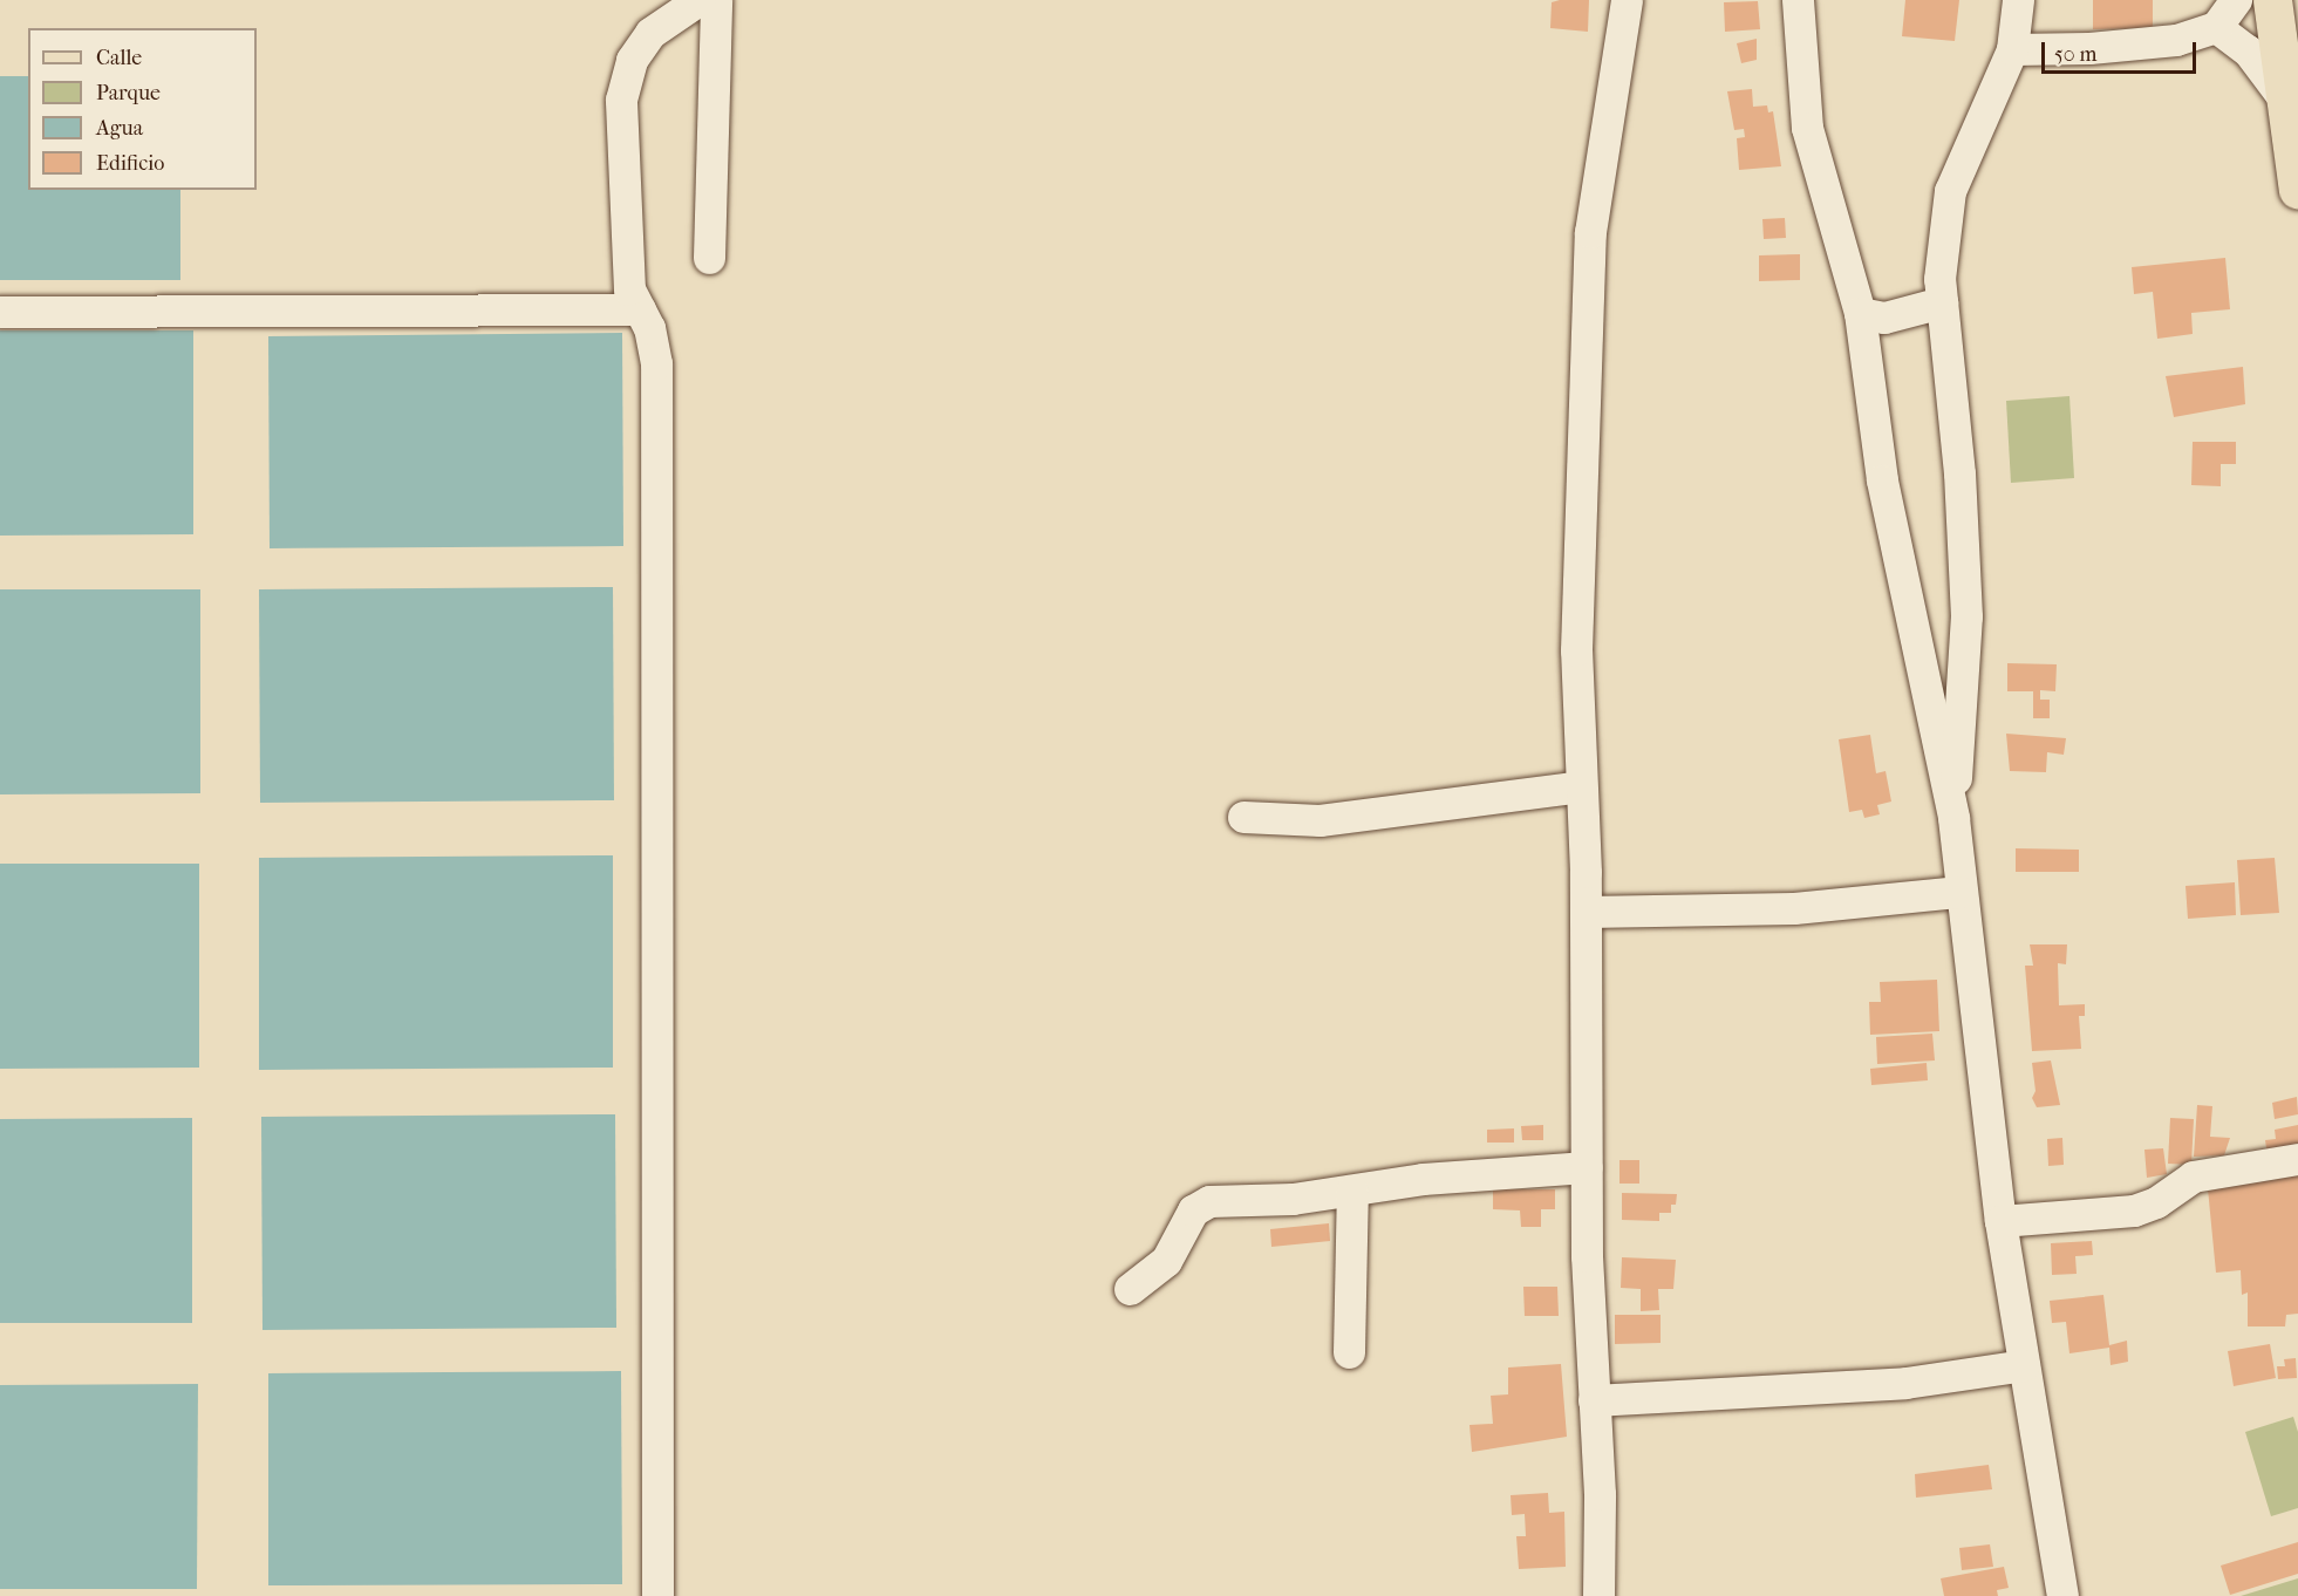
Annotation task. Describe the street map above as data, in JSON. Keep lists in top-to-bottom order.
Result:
{
  "legend": [
    "Calle",
    "Parque",
    "Agua",
    "Edificio"
  ],
  "scale_bar": "50 m"
}
